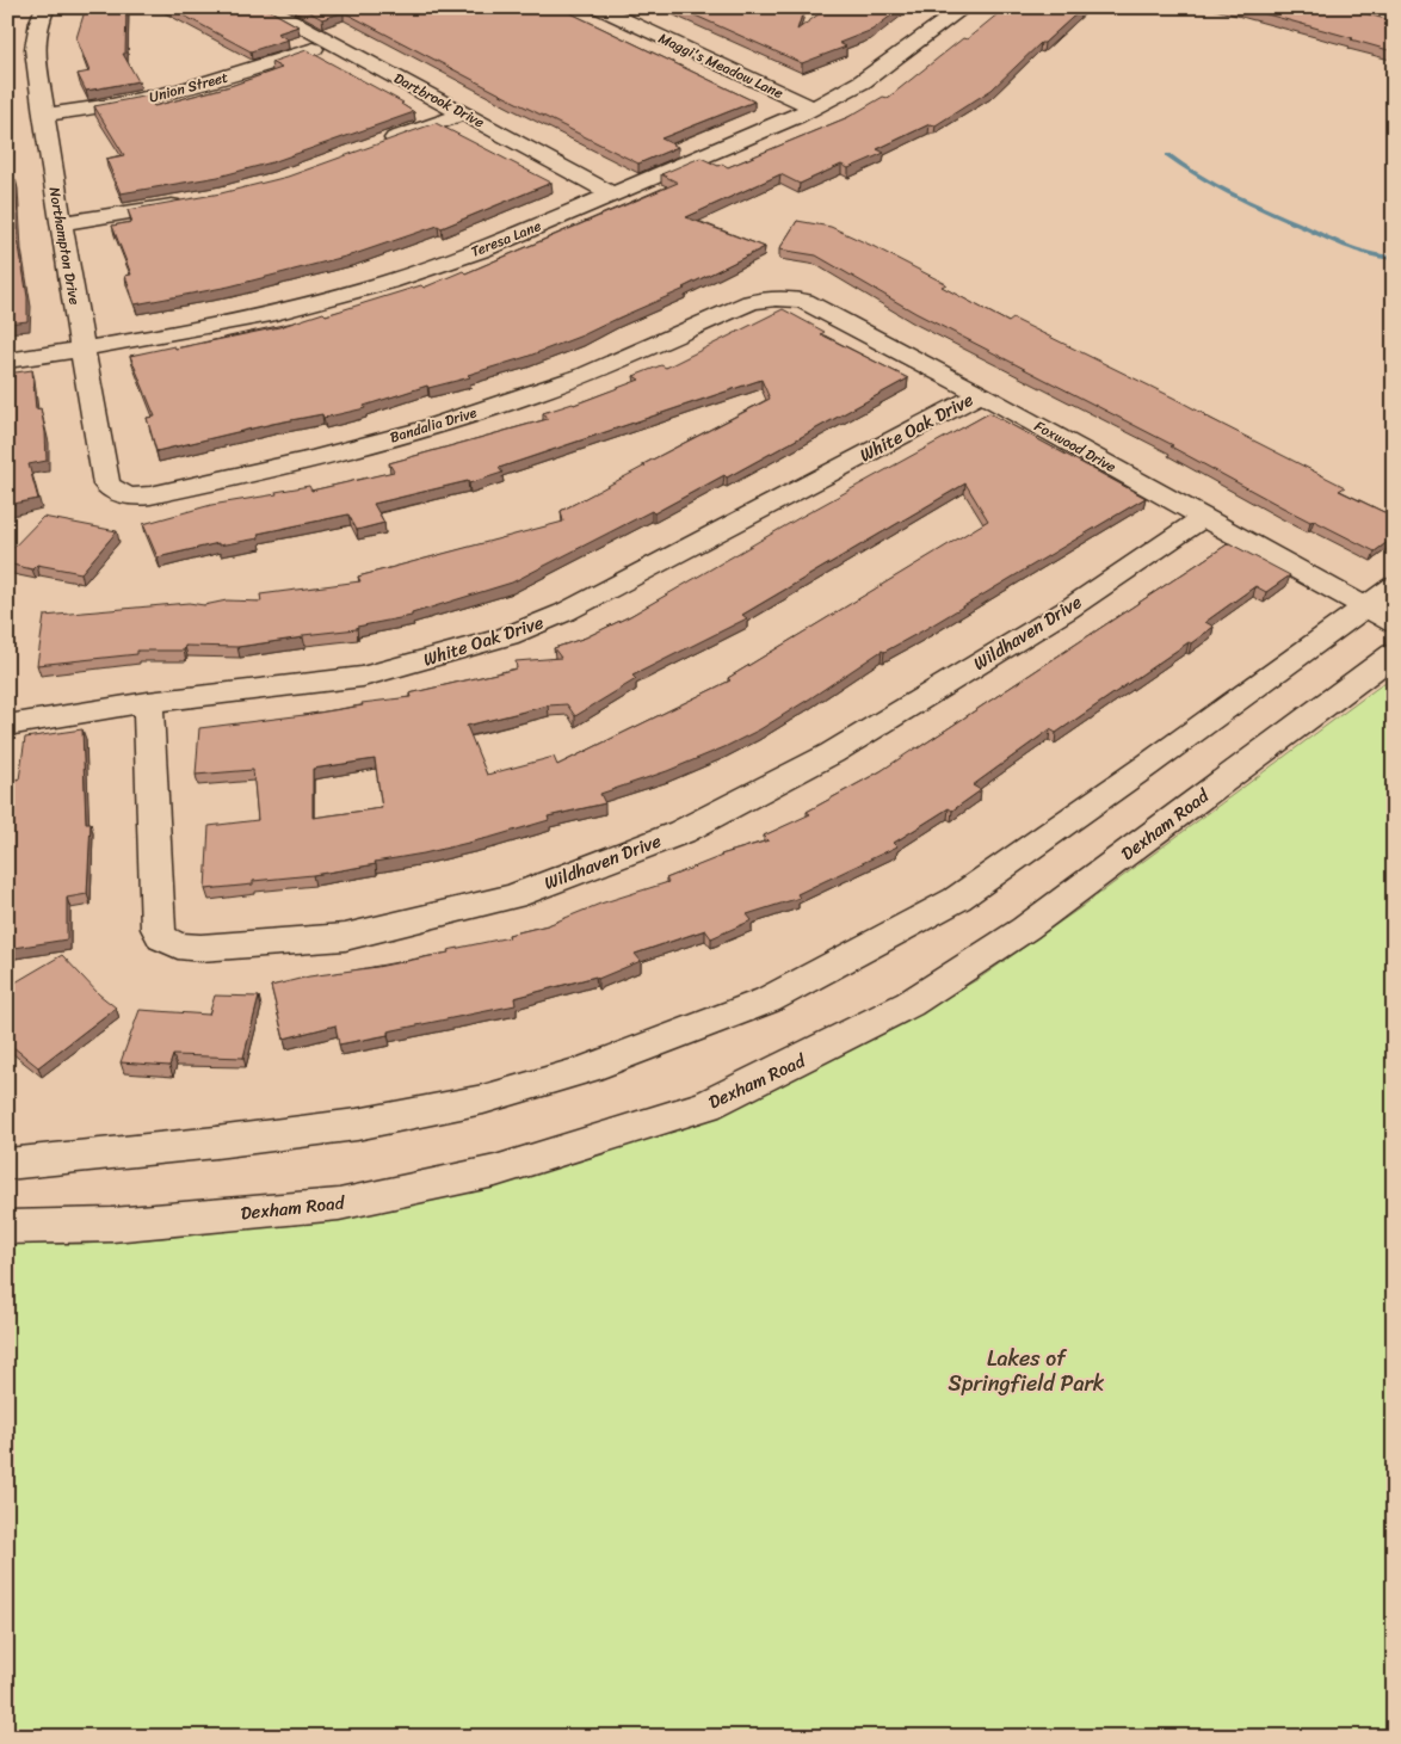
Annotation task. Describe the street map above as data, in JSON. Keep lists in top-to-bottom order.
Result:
{
  "streets": {
    "street": [
      "Maggi's Meadow Lane",
      "Union Street",
      "Dartbrook Drive",
      "Teresa Lane",
      "Northampton Drive",
      "Bandalia Drive",
      "White Oak Drive",
      "Foxwood Drive",
      "Wildhaven Drive",
      "Dexham Road"
    ]
  },
  "crossings": [
    ["Maggi's Meadow Lane", "Teresa Lane"],
    ["Union Street", "Dartbrook Drive"],
    ["Union Street", "Northampton Drive"],
    ["Dartbrook Drive", "Teresa Lane"],
    ["Teresa Lane", "Northampton Drive"],
    ["Northampton Drive", "Bandalia Drive"],
    ["Bandalia Drive", "Foxwood Drive"],
    ["White Oak Drive", "Foxwood Drive"],
    ["White Oak Drive", "Wildhaven Drive"],
    ["Foxwood Drive", "Wildhaven Drive"]
  ],
  "parks": ["Lakes of Springfield Park"]
}
